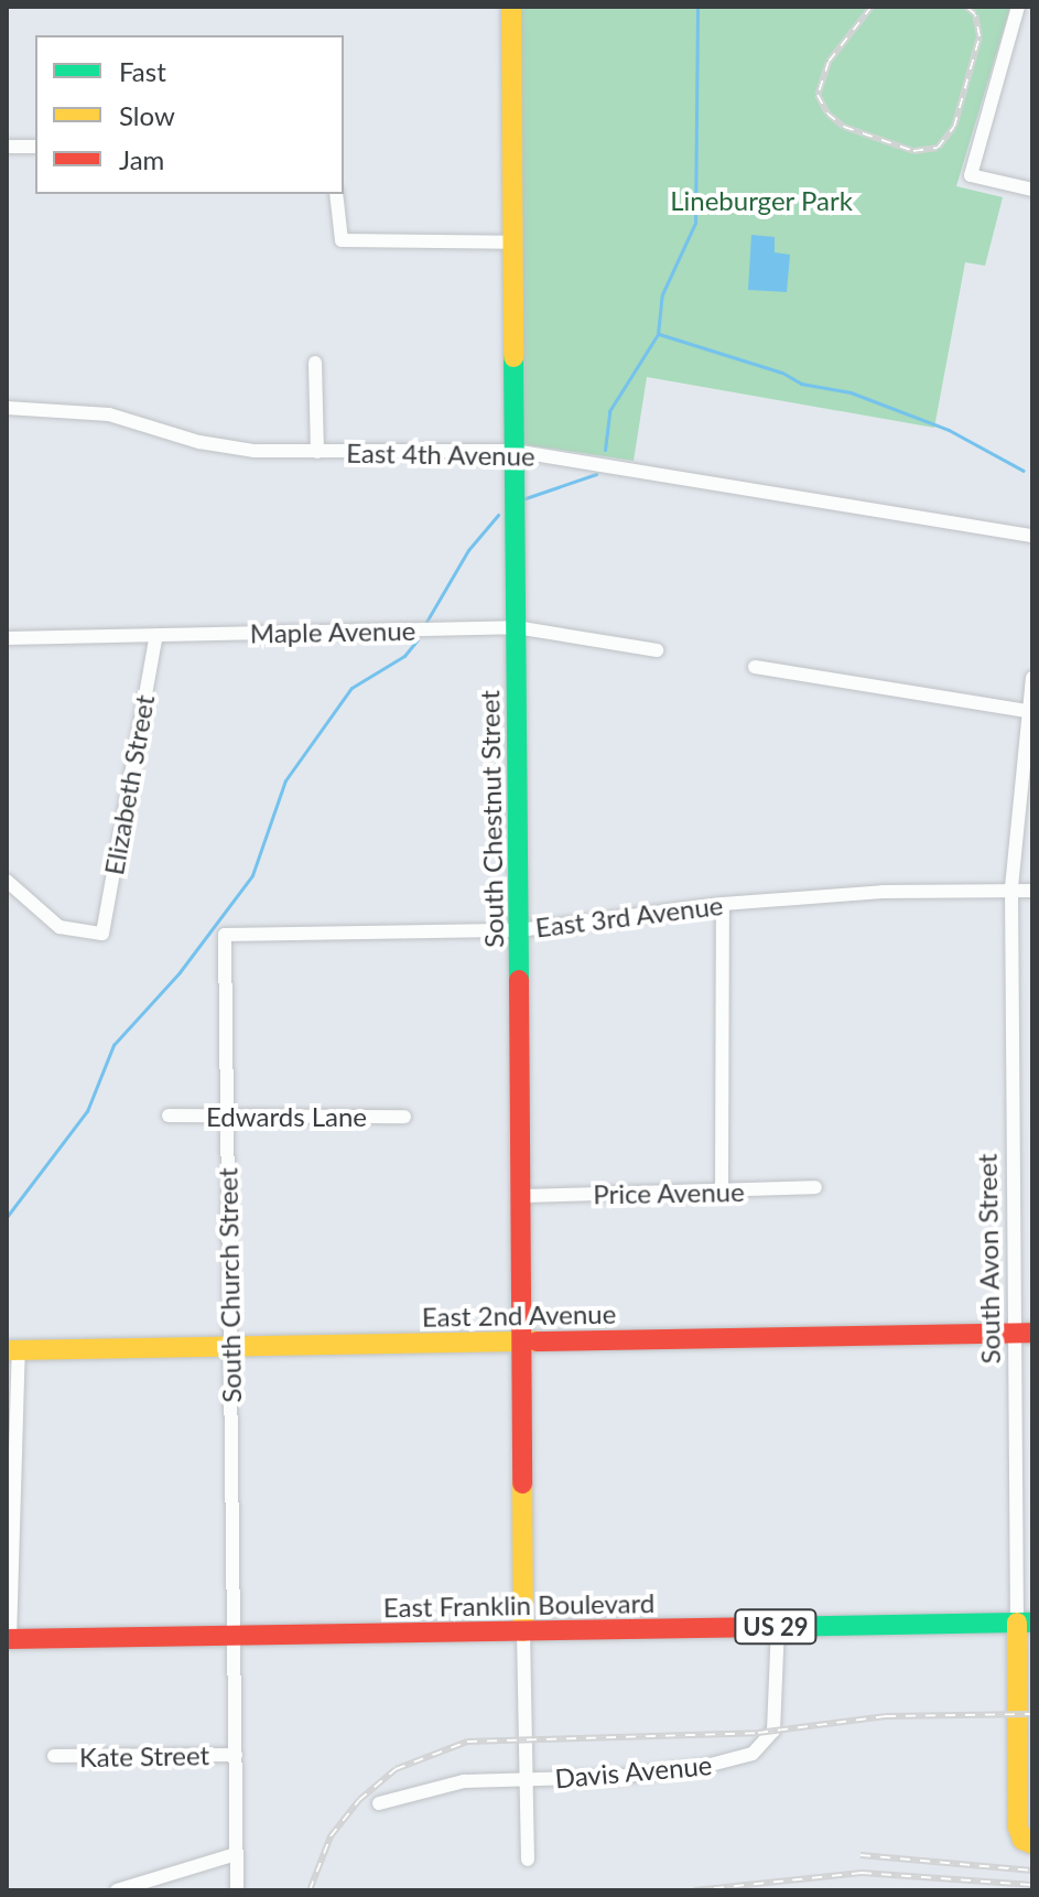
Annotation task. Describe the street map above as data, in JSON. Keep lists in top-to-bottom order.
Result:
{
  "streets": {
    "street": [
      "East 4th Avenue",
      "Maple Avenue",
      "Elizabeth Street",
      "South Chestnut Street",
      "East 3rd Avenue",
      "Edwards Lane",
      "Price Avenue",
      "South Avon Street",
      "South Church Street",
      "East 2nd Avenue",
      "East Franklin Boulevard",
      "US 29",
      "Kate Street",
      "Davis Avenue"
    ]
  },
  "crossings": [
    ["East 4th Avenue", "South Chestnut Street"],
    ["Maple Avenue", "Elizabeth Street"],
    ["Maple Avenue", "South Chestnut Street"],
    ["South Chestnut Street", "East 3rd Avenue"],
    ["South Chestnut Street", "Price Avenue"],
    ["South Chestnut Street", "East 2nd Avenue"],
    ["South Chestnut Street", "East Franklin Boulevard"],
    ["East 3rd Avenue", "South Avon Street"],
    ["East 3rd Avenue", "South Church Street"],
    ["Edwards Lane", "South Church Street"],
    ["South Avon Street", "East 2nd Avenue"],
    ["South Avon Street", "East Franklin Boulevard"],
    ["South Church Street", "East 2nd Avenue"],
    ["South Church Street", "East Franklin Boulevard"],
    ["South Church Street", "Kate Street"],
    ["East Franklin Boulevard", "Davis Avenue"]
  ],
  "parks": ["Lineburger Park"],
  "legend": ["Fast", "Slow", "Jam"]
}
